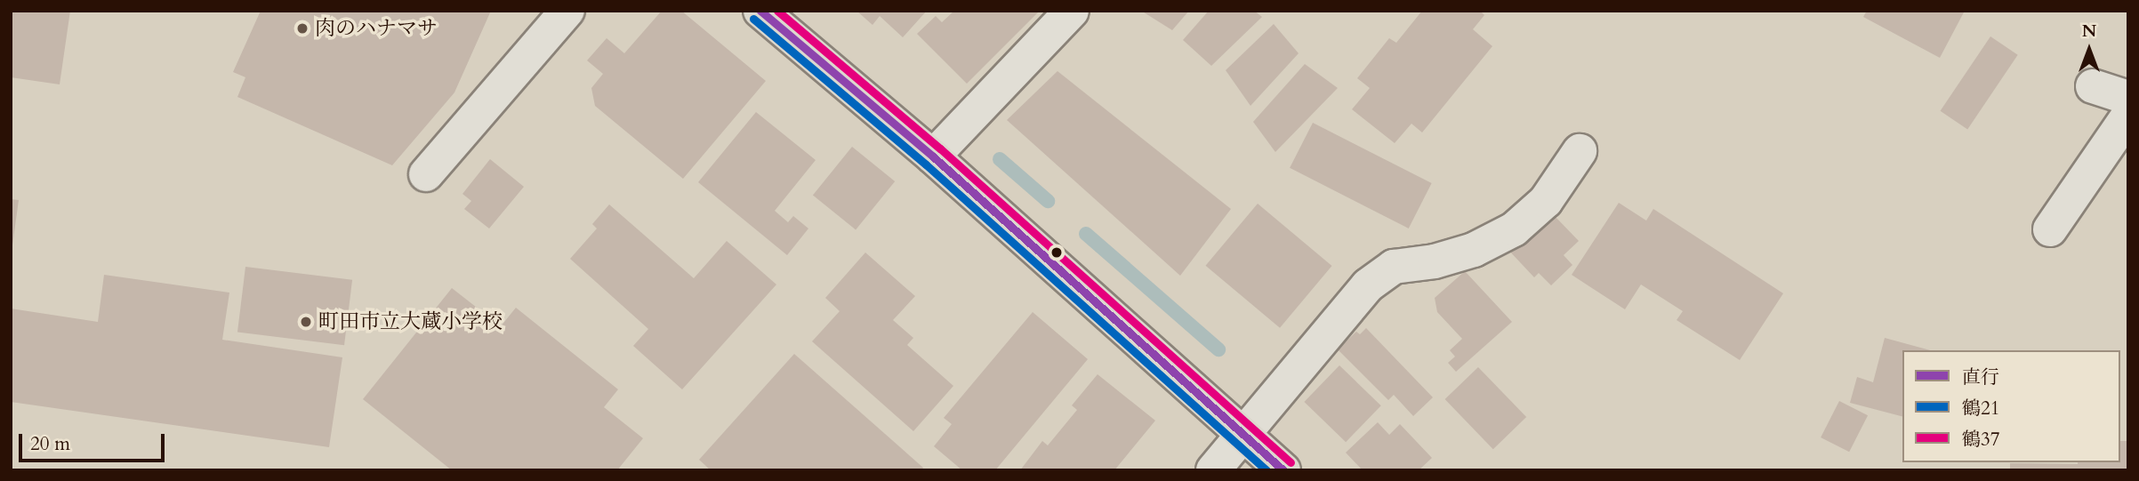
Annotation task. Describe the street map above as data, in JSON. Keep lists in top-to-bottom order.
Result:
{
  "places": ["肉のハナマサ", "町田市立大蔵小学校"],
  "lines": ["transit line 直行", "transit line 鶴37", "transit line 鶴21"],
  "legend": ["直行", "鶴21", "鶴37"],
  "scale_bar": "20 m",
  "north": "top"
}
